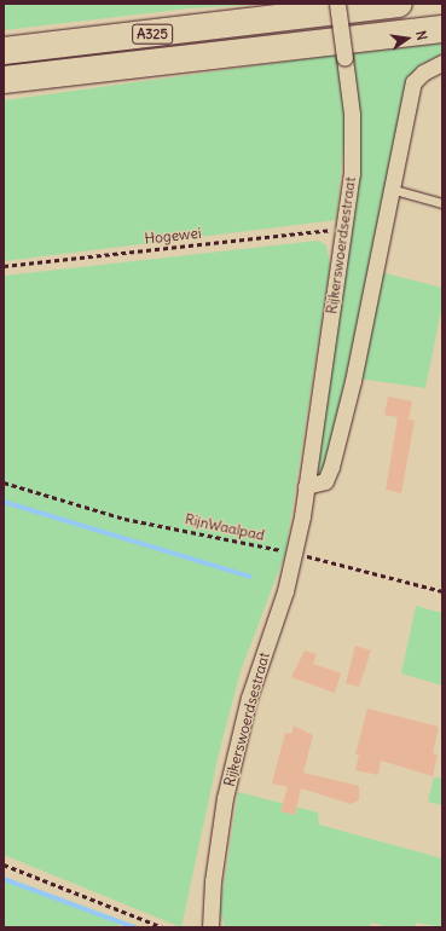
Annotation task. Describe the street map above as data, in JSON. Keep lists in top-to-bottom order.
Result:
{
  "streets": {
    "highway": ["A325"],
    "street": ["Rijkerswoerdsestraat"],
    "path": ["Hogewei", "RijnWaalpad"]
  },
  "crossings": [
    ["Hogewei", "Rijkerswoerdsestraat"],
    ["Rijkerswoerdsestraat", "RijnWaalpad"]
  ],
  "north": "right"
}
